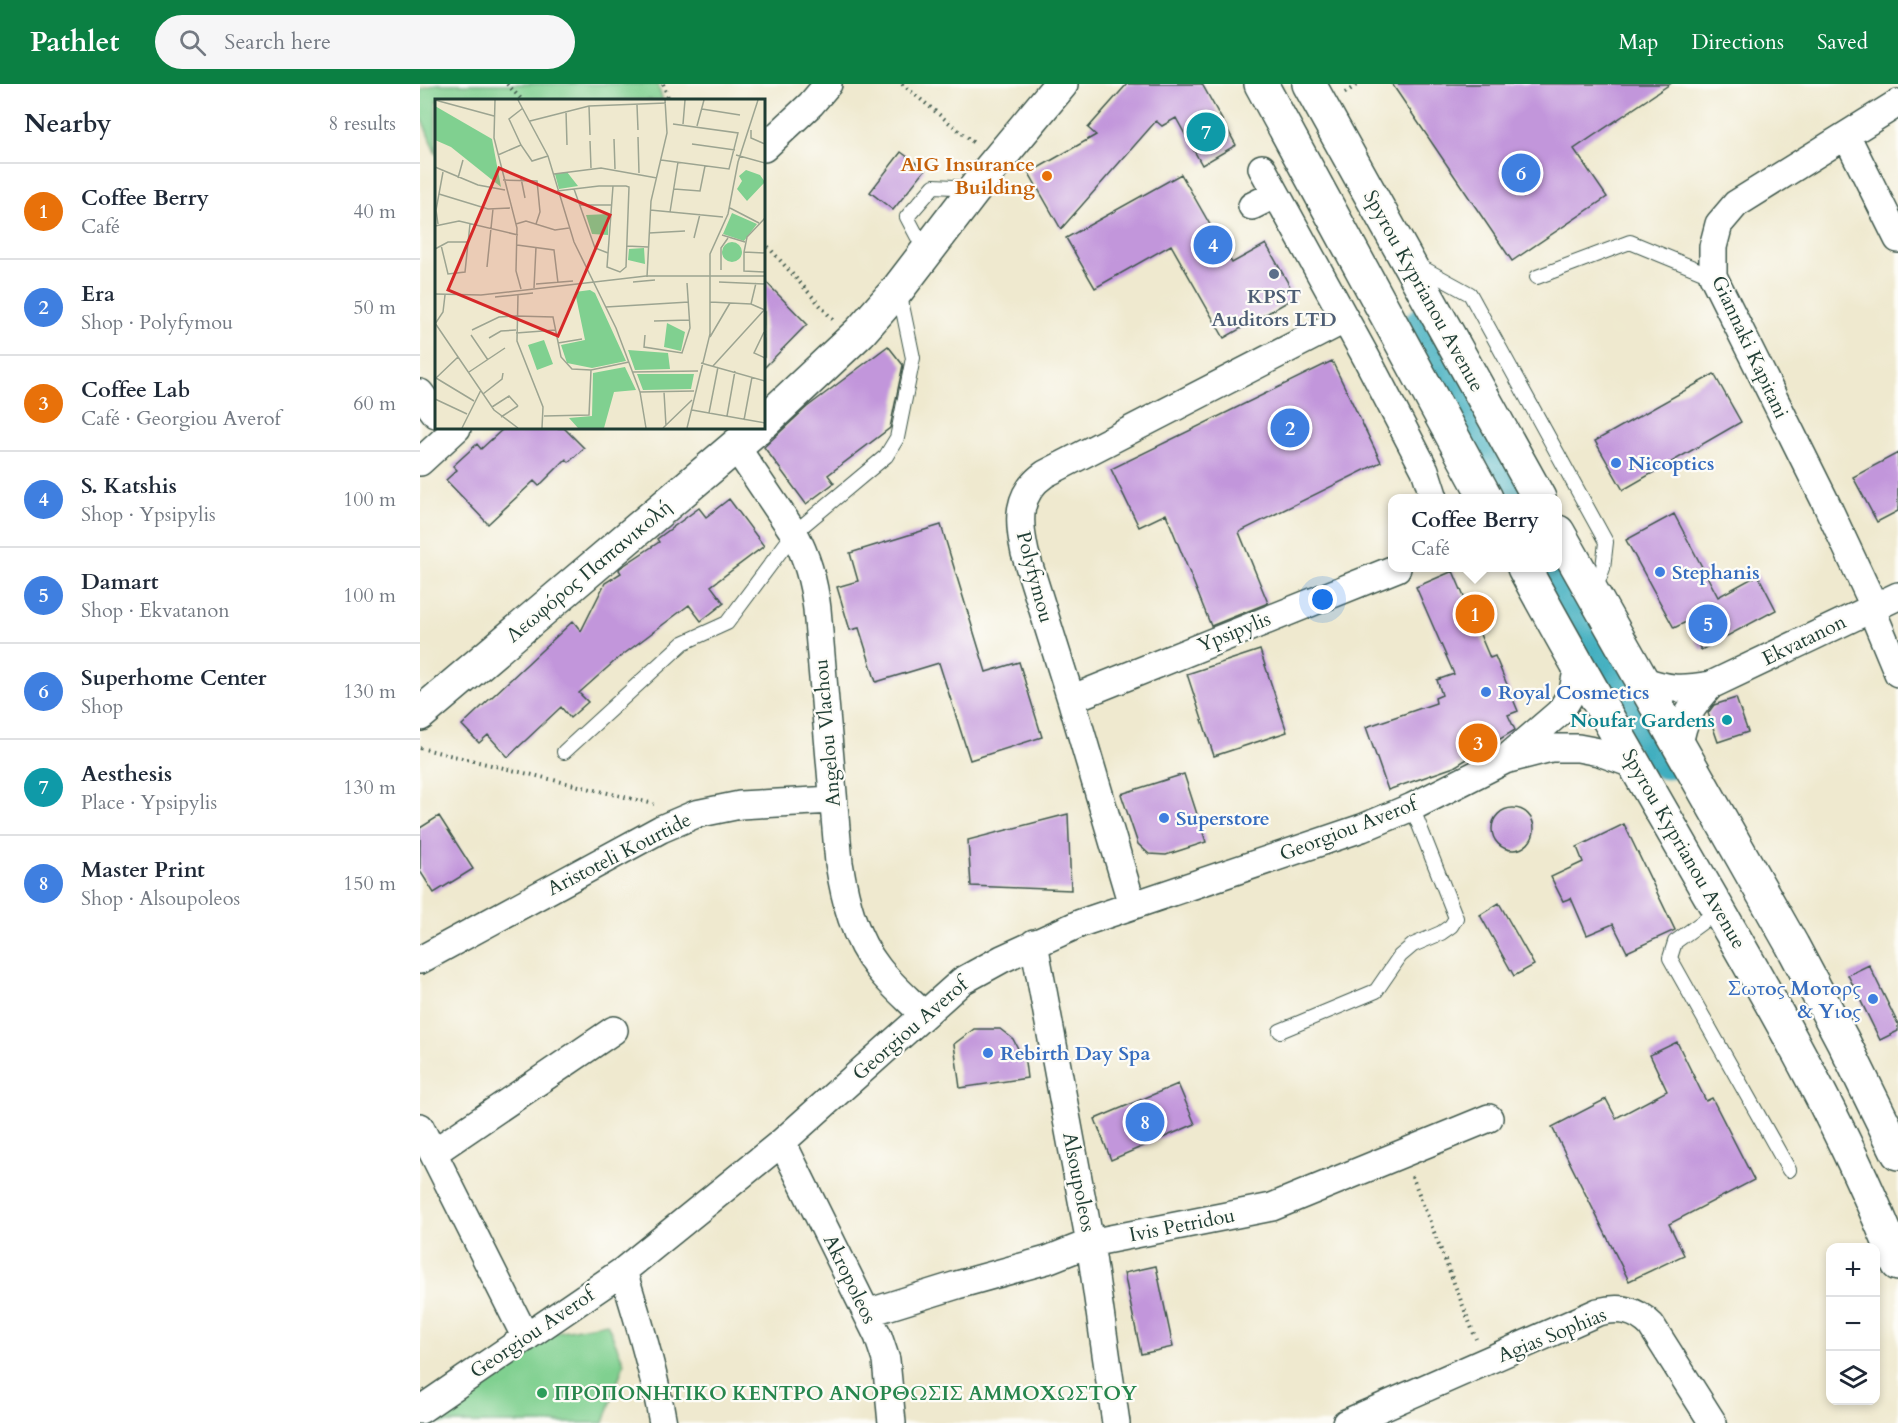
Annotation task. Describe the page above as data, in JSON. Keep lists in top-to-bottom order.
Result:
{
  "streets": {
    "main road": ["Spyrou Kyprianou Avenue", "Λεωφόρος Παπανικολή"],
    "street": [
      "Giannaki Kapitani",
      "Polyfymou",
      "Ypsipylis",
      "Ekvatanon",
      "Angelou Vlachou",
      "Georgiou Averof",
      "Aristoteli Kourtide",
      "Alsoupoleos",
      "Ivis Petridou",
      "Akropoleos",
      "Agias Sophias"
    ]
  },
  "crossings": [
    ["Spyrou Kyprianou Avenue", "Georgiou Averof"],
    ["Giannaki Kapitani", "Ekvatanon"],
    ["Λεωφόρος Παπανικολή", "Angelou Vlachou"],
    ["Polyfymou", "Ypsipylis"],
    ["Polyfymou", "Georgiou Averof"],
    ["Angelou Vlachou", "Georgiou Averof"],
    ["Angelou Vlachou", "Aristoteli Kourtide"],
    ["Georgiou Averof", "Alsoupoleos"],
    ["Georgiou Averof", "Akropoleos"],
    ["Alsoupoleos", "Ivis Petridou"],
    ["Ivis Petridou", "Akropoleos"]
  ],
  "places": [
    "AIG Insurance Building",
    "KPST Auditors LTD",
    "Nicoptics",
    "Stephanis",
    "Royal Cosmetics",
    "Noufar Gardens",
    "Superstore",
    "Σωτος Μοτορς & Υιος",
    "Rebirth Day Spa",
    "ΠΡΟΠΟΝΗΤΙΚΟ ΚΕΝΤΡΟ ΑΝΟΡΘΩΣΙΣ ΑΜΜΟΧΩΣΤΟΥ"
  ],
  "page": {
    "header": "Pathlet",
    "search": "Search here",
    "nav": ["Map", "Directions", "Saved"],
    "heading": ["Nearby", "8 results"],
    "pins": [
      "7",
      "6",
      "4",
      "2",
      "1",
      "5",
      "3",
      "8"
    ],
    "list": [
      {
        "mark": "1",
        "name": "Coffee Berry",
        "note": "Café",
        "value": "40 m"
      },
      {
        "mark": "2",
        "name": "Era",
        "note": "Shop · Polyfymou",
        "value": "50 m"
      },
      {
        "mark": "3",
        "name": "Coffee Lab",
        "note": "Café · Georgiou Averof",
        "value": "60 m"
      },
      {
        "mark": "4",
        "name": "S. Katshis",
        "note": "Shop · Ypsipylis",
        "value": "100 m"
      },
      {
        "mark": "5",
        "name": "Damart",
        "note": "Shop · Ekvatanon",
        "value": "100 m"
      },
      {
        "mark": "6",
        "name": "Superhome Center",
        "note": "Shop",
        "value": "130 m"
      },
      {
        "mark": "7",
        "name": "Aesthesis",
        "note": "Place · Ypsipylis",
        "value": "130 m"
      },
      {
        "mark": "8",
        "name": "Master Print",
        "note": "Shop · Alsoupoleos",
        "value": "150 m"
      }
    ],
    "popup": ["Coffee Berry", "Café"],
    "map_buttons": ["+", "−"]
  }
}
